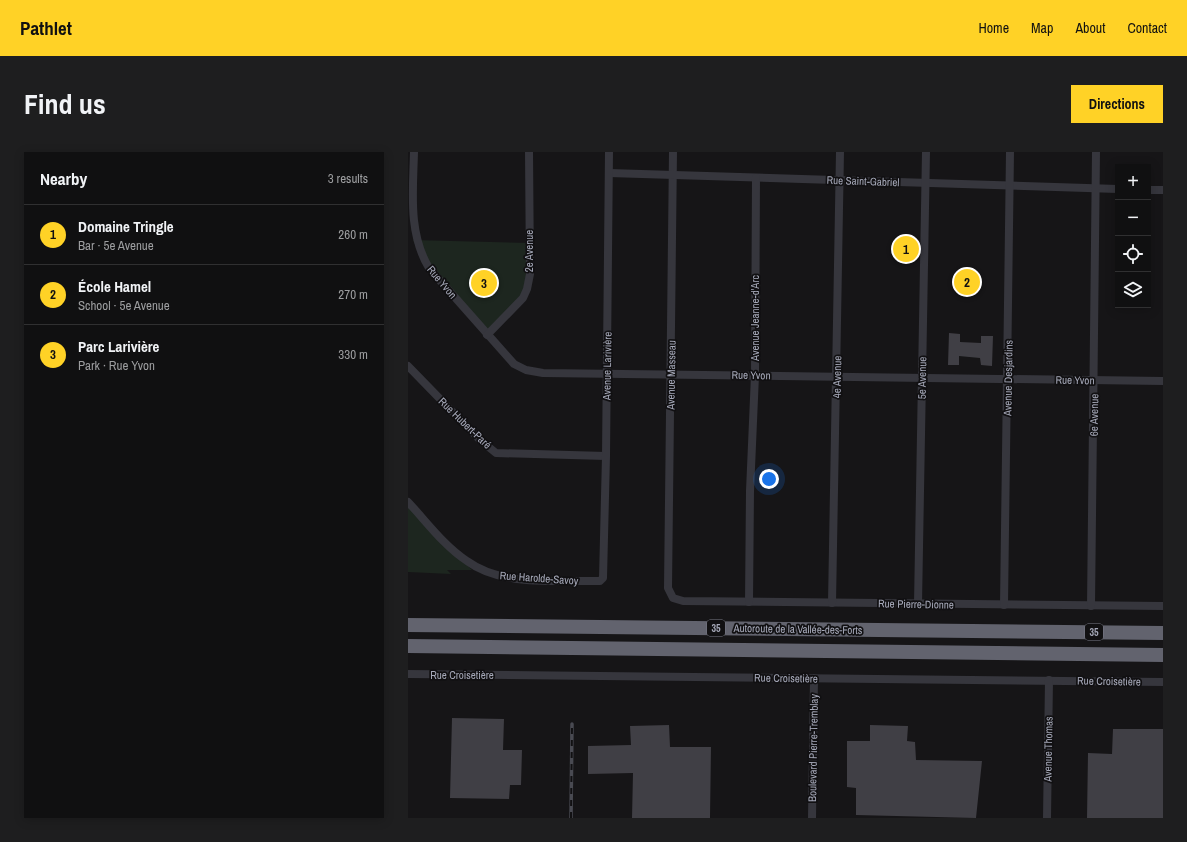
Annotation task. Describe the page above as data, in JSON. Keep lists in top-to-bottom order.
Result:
{
  "streets": {
    "highway": ["35", "Autoroute de la Vallée-des-Forts"],
    "street": [
      "Rue Saint-Gabriel",
      "2e Avenue",
      "Rue Yvon",
      "Avenue Jeanne-d'Arc",
      "Avenue Larivière",
      "Avenue Masseau",
      "4e Avenue",
      "5e Avenue",
      "Avenue Desjardins",
      "6e Avenue",
      "Rue Hubert-Paré",
      "Rue Harolde-Savoy",
      "Rue Pierre-Dionne",
      "Rue Croisetière",
      "Boulevard Pierre-Tremblay",
      "Avenue Thomas"
    ]
  },
  "crossings": [
    ["Rue Saint-Gabriel", "Avenue Jeanne-d'Arc"],
    ["Rue Saint-Gabriel", "Avenue Larivière"],
    ["Rue Saint-Gabriel", "Avenue Masseau"],
    ["Rue Saint-Gabriel", "4e Avenue"],
    ["Rue Saint-Gabriel", "5e Avenue"],
    ["Rue Saint-Gabriel", "Avenue Desjardins"],
    ["Rue Saint-Gabriel", "6e Avenue"],
    ["2e Avenue", "Rue Yvon"],
    ["Rue Yvon", "Avenue Jeanne-d'Arc"],
    ["Rue Yvon", "Avenue Larivière"],
    ["Rue Yvon", "Avenue Masseau"],
    ["Rue Yvon", "4e Avenue"],
    ["Rue Yvon", "5e Avenue"],
    ["Rue Yvon", "Avenue Desjardins"],
    ["Rue Yvon", "6e Avenue"],
    ["Avenue Jeanne-d'Arc", "Rue Pierre-Dionne"],
    ["Avenue Larivière", "Rue Hubert-Paré"],
    ["Avenue Larivière", "Rue Harolde-Savoy"],
    ["Avenue Masseau", "Rue Pierre-Dionne"],
    ["4e Avenue", "Rue Pierre-Dionne"],
    ["5e Avenue", "Rue Pierre-Dionne"],
    ["Avenue Desjardins", "Rue Pierre-Dionne"],
    ["6e Avenue", "Rue Pierre-Dionne"],
    ["Rue Croisetière", "Boulevard Pierre-Tremblay"],
    ["Rue Croisetière", "Avenue Thomas"]
  ],
  "page": {
    "header": "Pathlet",
    "nav": [
      "Home",
      "Map",
      "About",
      "Contact"
    ],
    "title": "Find us",
    "buttons": "Directions",
    "heading": ["Nearby", "3 results"],
    "map_buttons": ["+", "−"],
    "list": [
      {
        "mark": "1",
        "name": "Domaine Tringle",
        "note": "Bar · 5e Avenue",
        "value": "260 m"
      },
      {
        "mark": "2",
        "name": "École Hamel",
        "note": "School · 5e Avenue",
        "value": "270 m"
      },
      {
        "mark": "3",
        "name": "Parc Larivière",
        "note": "Park · Rue Yvon",
        "value": "330 m"
      }
    ],
    "pins": ["1", "2", "3"]
  }
}
